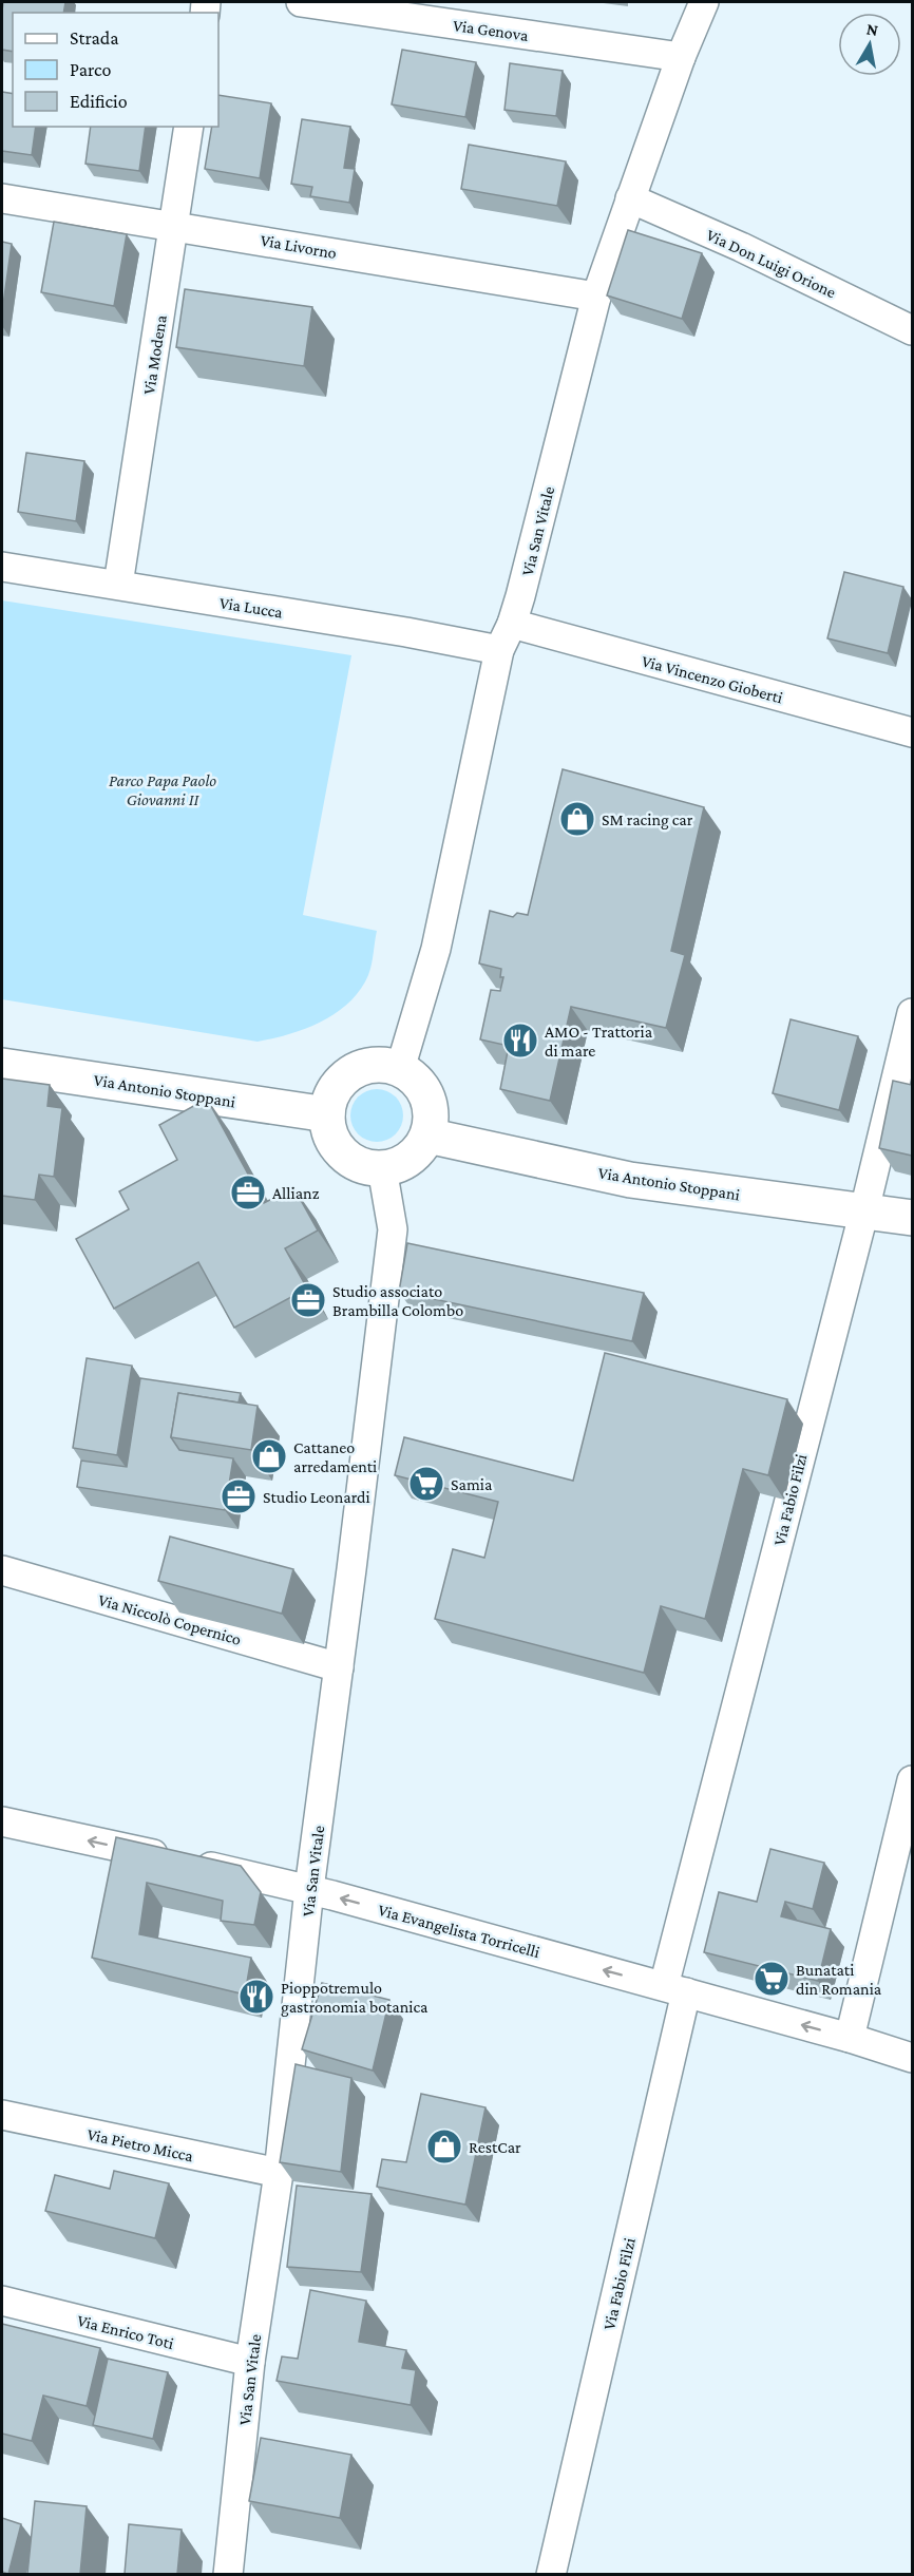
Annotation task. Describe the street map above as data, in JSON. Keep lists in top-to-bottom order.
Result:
{
  "streets": {
    "street": [
      "Via Genova",
      "Via Livorno",
      "Via Don Luigi Orione",
      "Via Modena",
      "Via San Vitale",
      "Via Lucca",
      "Via Vincenzo Gioberti",
      "Via Antonio Stoppani",
      "Via Fabio Filzi",
      "Via Niccolò Copernico",
      "Via Evangelista Torricelli",
      "Via Pietro Micca",
      "Via Enrico Toti"
    ]
  },
  "crossings": [
    ["Via Genova", "Via San Vitale"],
    ["Via Livorno", "Via Modena"],
    ["Via Livorno", "Via San Vitale"],
    ["Via Don Luigi Orione", "Via San Vitale"],
    ["Via Modena", "Via Lucca"],
    ["Via San Vitale", "Via Lucca"],
    ["Via San Vitale", "Via Vincenzo Gioberti"],
    ["Via San Vitale", "Via Antonio Stoppani"],
    ["Via San Vitale", "Via Niccolò Copernico"],
    ["Via San Vitale", "Via Evangelista Torricelli"],
    ["Via San Vitale", "Via Pietro Micca"],
    ["Via San Vitale", "Via Enrico Toti"],
    ["Via Antonio Stoppani", "Via Fabio Filzi"],
    ["Via Fabio Filzi", "Via Evangelista Torricelli"]
  ],
  "one_way": ["Via Evangelista Torricelli"],
  "parks": ["Parco Papa Paolo Giovanni II"],
  "places": {
    "shop": ["SM racing car", "Cattaneo arredamenti", "RestCar"],
    "restaurant": ["AMO - Trattoria di mare", "Pioppotremulo gastronomia botanica"],
    "office": ["Allianz", "Studio associato Brambilla Colombo", "Studio Leonardi"],
    "supermarket": ["Samia", "Bunatati din Romania"]
  },
  "legend": ["Strada", "Parco", "Edificio"],
  "north": "top"
}
